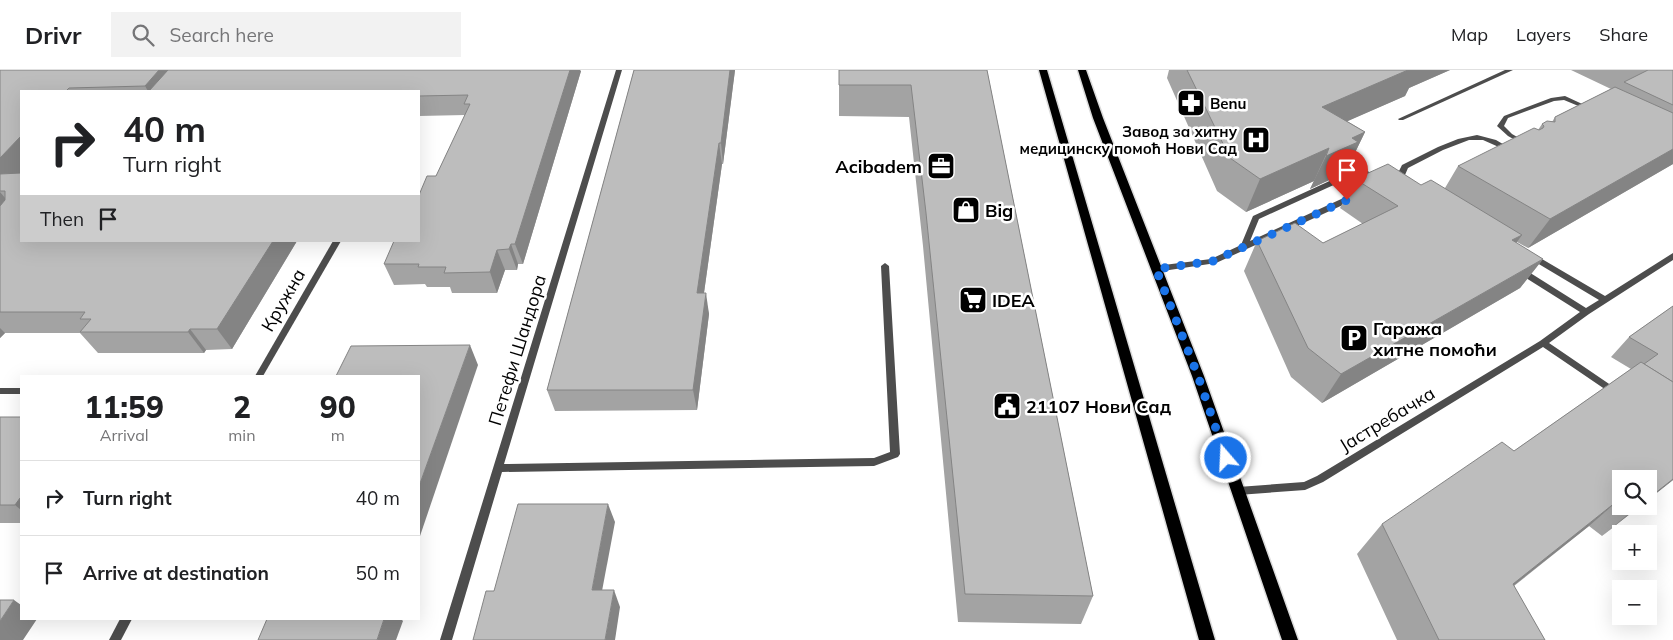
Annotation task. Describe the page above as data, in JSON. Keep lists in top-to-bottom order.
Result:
{
  "streets": {
    "street": ["Кружна", "Петефи Шандора", "Јастребачка"]
  },
  "places": {
    "pharmacy": ["Benu"],
    "hospital": ["Завод за хитну медицинску помоћ Нови Сад"],
    "office": ["Acibadem"],
    "shop": ["Big"],
    "supermarket": ["IDEA"],
    "parking": ["Гаража хитне помоћи"],
    "public building": ["21107 Нови Сад"]
  },
  "page": {
    "header": "Drivr",
    "search": "Search here",
    "nav": ["Map", "Layers", "Share"],
    "turn": ["40 m", "Turn right"],
    "then": "Then",
    "eta": [
      "11:59",
      "Arrival",
      "2",
      "min",
      "90",
      "m"
    ],
    "list": [
      {
        "name": "Turn right",
        "value": "40 m"
      },
      {
        "name": "Arrive at destination",
        "value": "50 m"
      }
    ],
    "map_buttons": ["+", "−"]
  }
}
